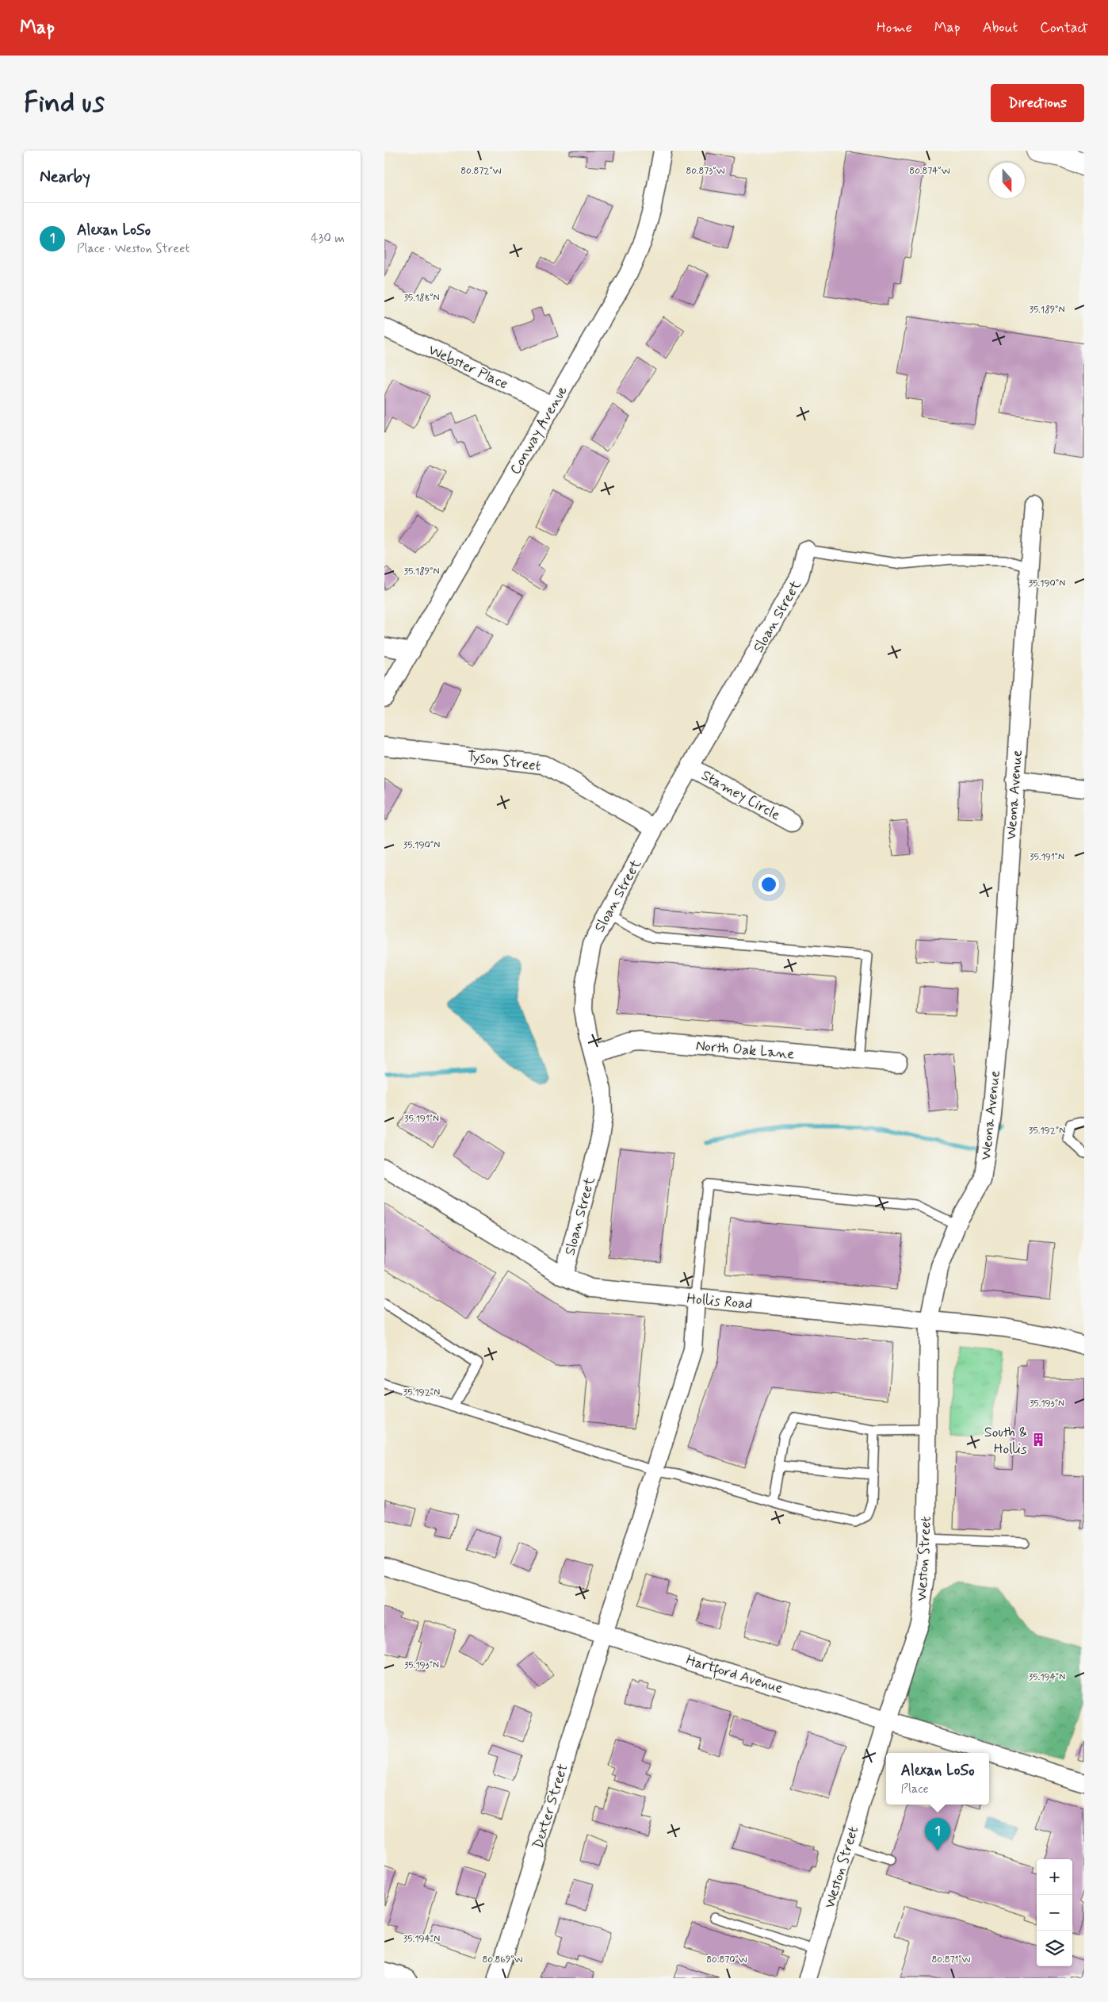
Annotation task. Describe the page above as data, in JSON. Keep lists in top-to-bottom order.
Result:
{
  "streets": {
    "street": [
      "Webster Place",
      "Conway Avenue",
      "Sloan Street",
      "Tyson Street",
      "Stamey Circle",
      "Weona Avenue",
      "North Oak Lane",
      "Hollis Road",
      "Weston Street",
      "Hartford Avenue",
      "Dexter Street"
    ]
  },
  "crossings": [
    ["Webster Place", "Conway Avenue"],
    ["Sloan Street", "Tyson Street"],
    ["Sloan Street", "Stamey Circle"],
    ["Sloan Street", "North Oak Lane"],
    ["Sloan Street", "Hollis Road"],
    ["Weona Avenue", "Weston Street"],
    ["Hollis Road", "Weston Street"],
    ["Hollis Road", "Dexter Street"],
    ["Weston Street", "Hartford Avenue"],
    ["Hartford Avenue", "Dexter Street"]
  ],
  "places": {
    "building": ["South & Hollis"]
  },
  "north": "bottom",
  "page": {
    "header": "Map",
    "nav": [
      "Home",
      "Map",
      "About",
      "Contact"
    ],
    "buttons": "Directions",
    "title": "Find us",
    "heading": "Nearby",
    "list": [
      {
        "mark": "1",
        "name": "Alexan LoSo",
        "note": "Place · Weston Street",
        "value": "430 m"
      }
    ],
    "popup": ["Alexan LoSo", "Place"],
    "pins": "1",
    "map_buttons": ["+", "−"]
  },
  "coordinates": [
    "80.872°W",
    "80.873°W",
    "80.874°W",
    "35.188°N",
    "35.189°N",
    "35.190°N",
    "35.191°N",
    "35.192°N",
    "35.193°N",
    "35.194°N",
    "80.869°W",
    "80.870°W",
    "80.871°W"
  ]
}
